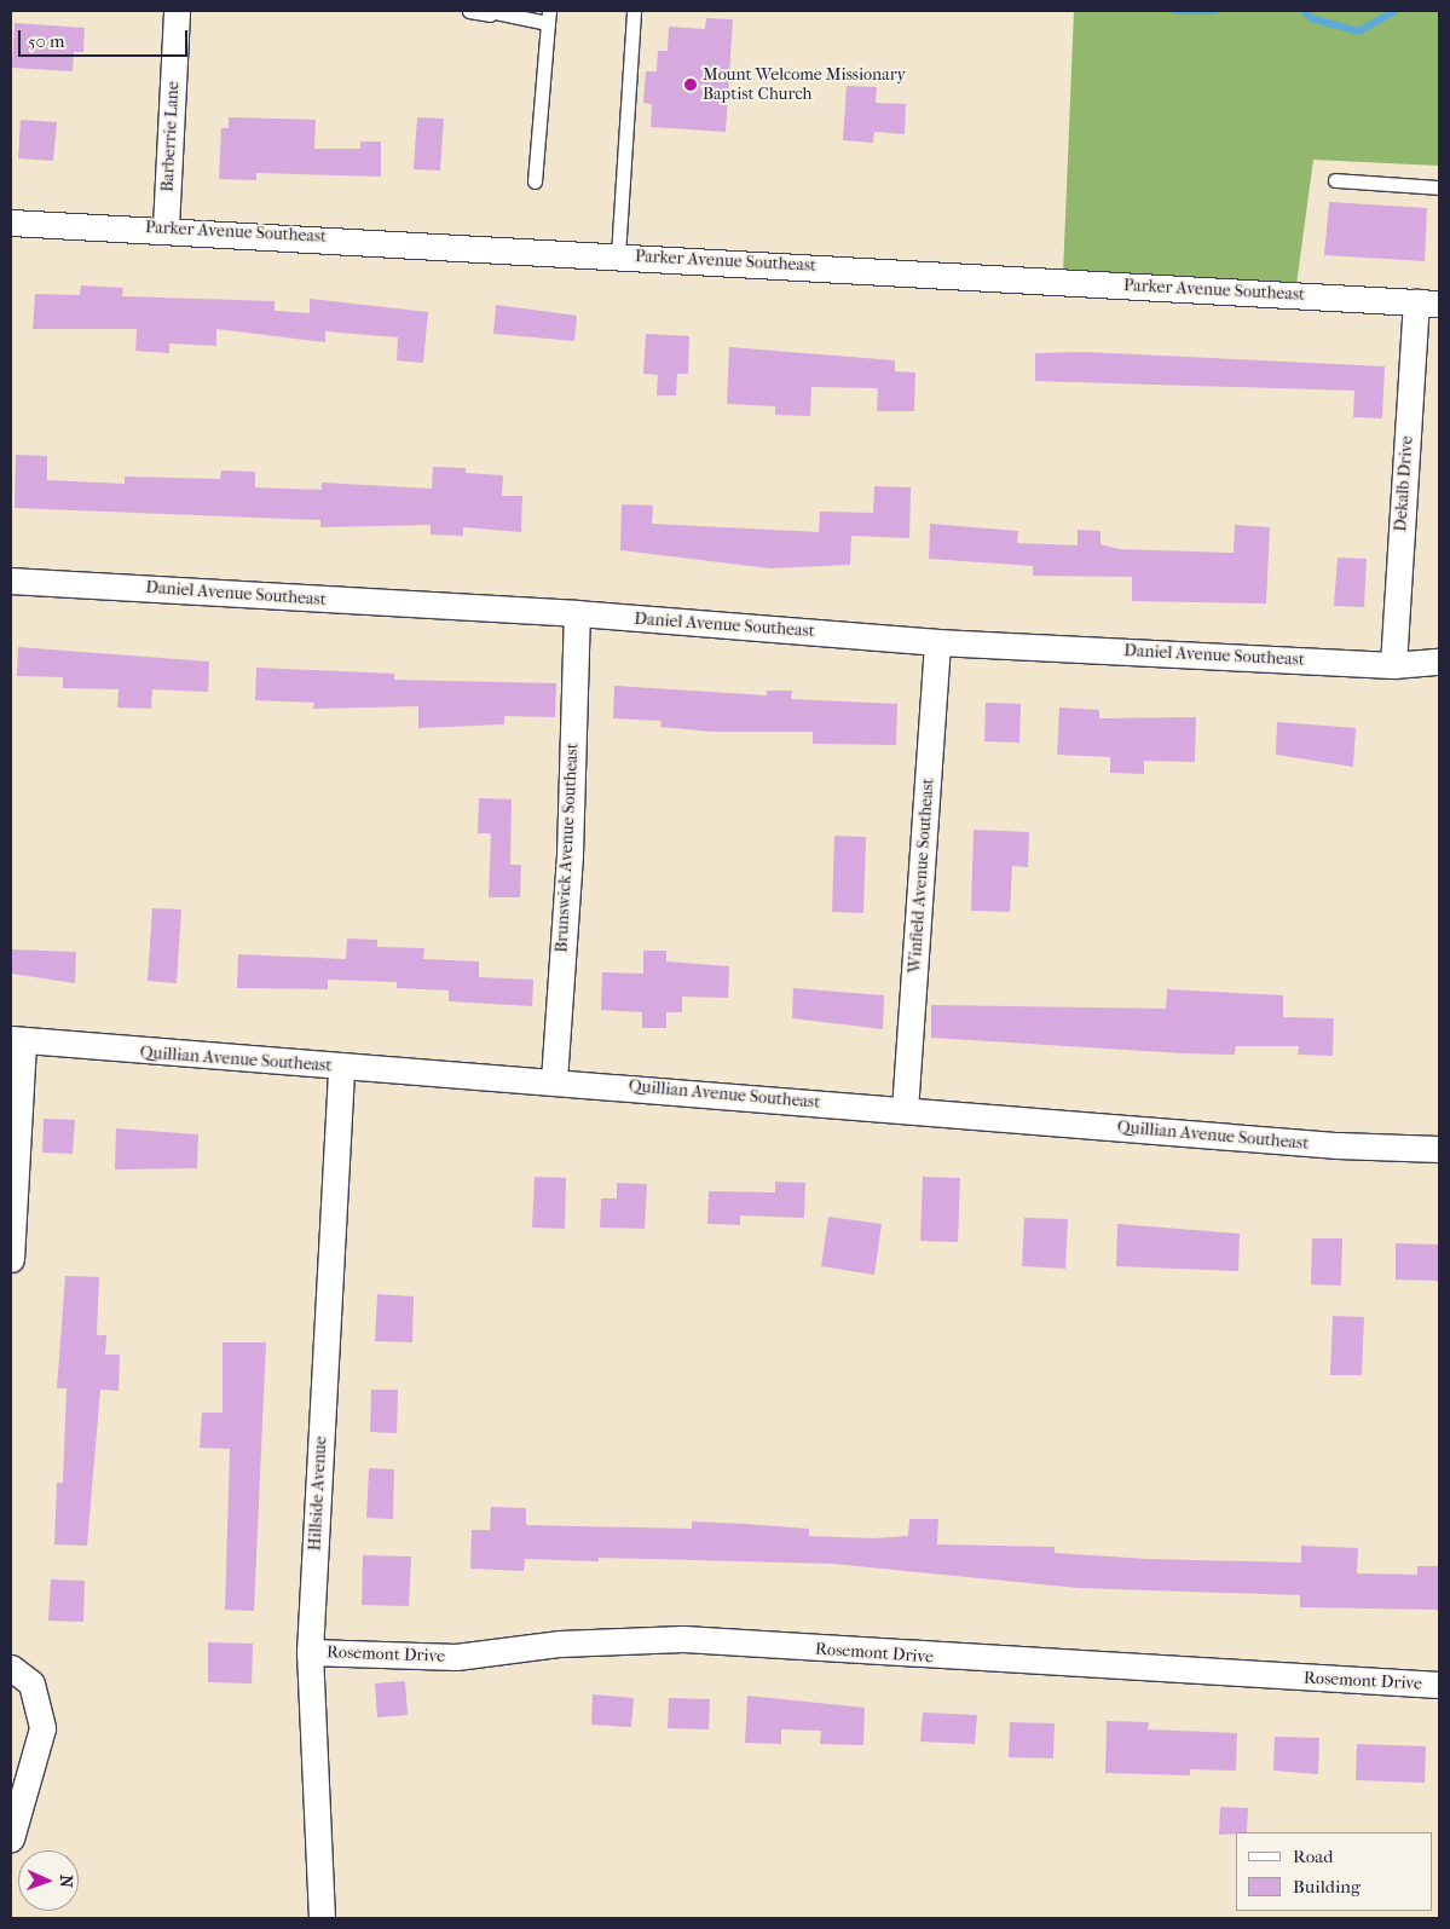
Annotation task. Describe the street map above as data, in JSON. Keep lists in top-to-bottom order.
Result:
{
  "streets": {
    "street": [
      "Barberrie Lane",
      "Parker Avenue Southeast",
      "Dekalb Drive",
      "Daniel Avenue Southeast",
      "Brunswick Avenue Southeast",
      "Winfield Avenue Southeast",
      "Quillian Avenue Southeast",
      "Hillside Avenue",
      "Rosemont Drive"
    ]
  },
  "crossings": [
    ["Barberrie Lane", "Parker Avenue Southeast"],
    ["Parker Avenue Southeast", "Dekalb Drive"],
    ["Dekalb Drive", "Daniel Avenue Southeast"],
    ["Daniel Avenue Southeast", "Brunswick Avenue Southeast"],
    ["Daniel Avenue Southeast", "Winfield Avenue Southeast"],
    ["Brunswick Avenue Southeast", "Quillian Avenue Southeast"],
    ["Winfield Avenue Southeast", "Quillian Avenue Southeast"],
    ["Quillian Avenue Southeast", "Hillside Avenue"],
    ["Hillside Avenue", "Rosemont Drive"]
  ],
  "places": ["Mount Welcome Missionary Baptist Church"],
  "legend": ["Road", "Building"],
  "scale_bar": "50 m",
  "north": "right"
}
